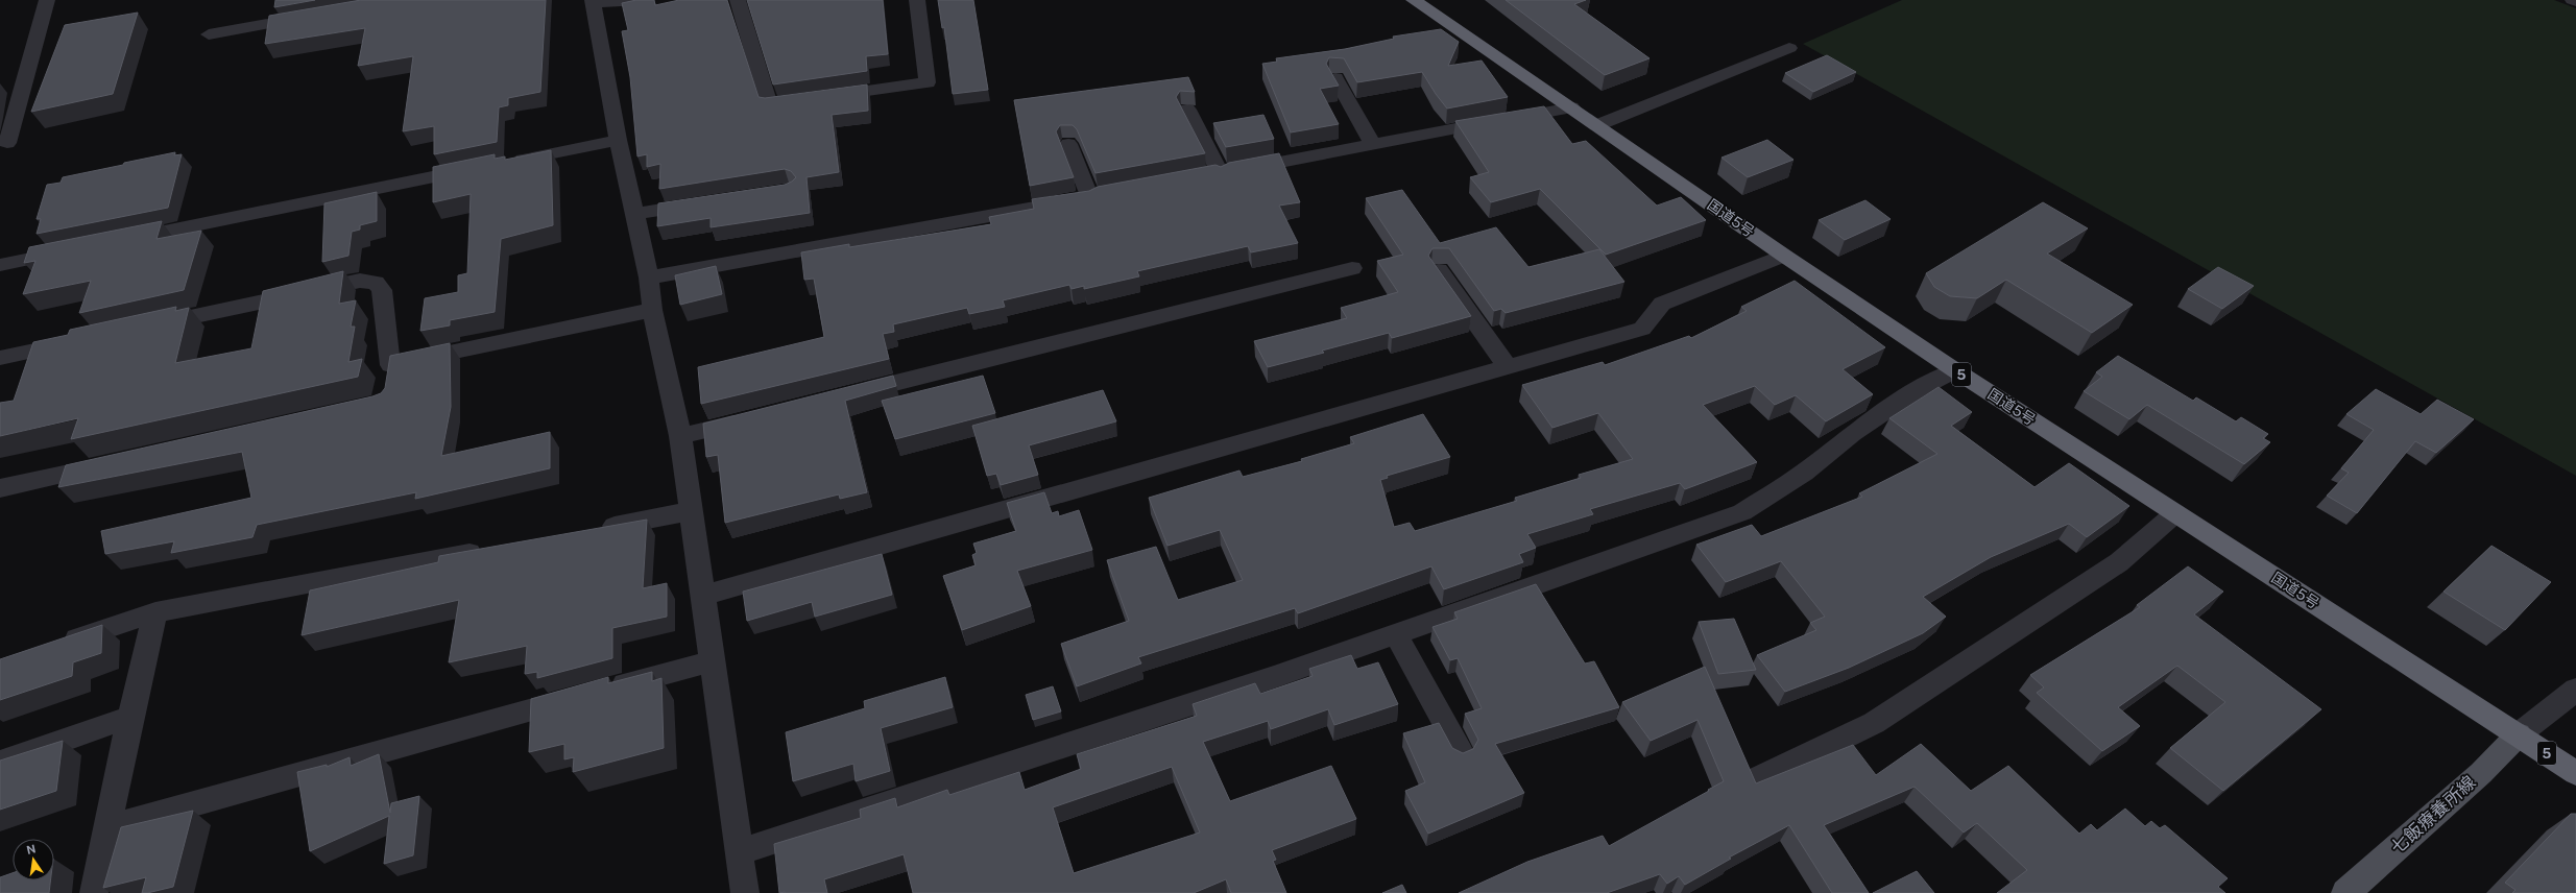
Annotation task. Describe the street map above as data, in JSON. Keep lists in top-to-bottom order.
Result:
{
  "streets": {
    "highway": ["国道5号", "5"],
    "main road": ["七飯療養所線"]
  },
  "crossings": [
    ["国道5号", "七飯療養所線"]
  ],
  "north": "top"
}
